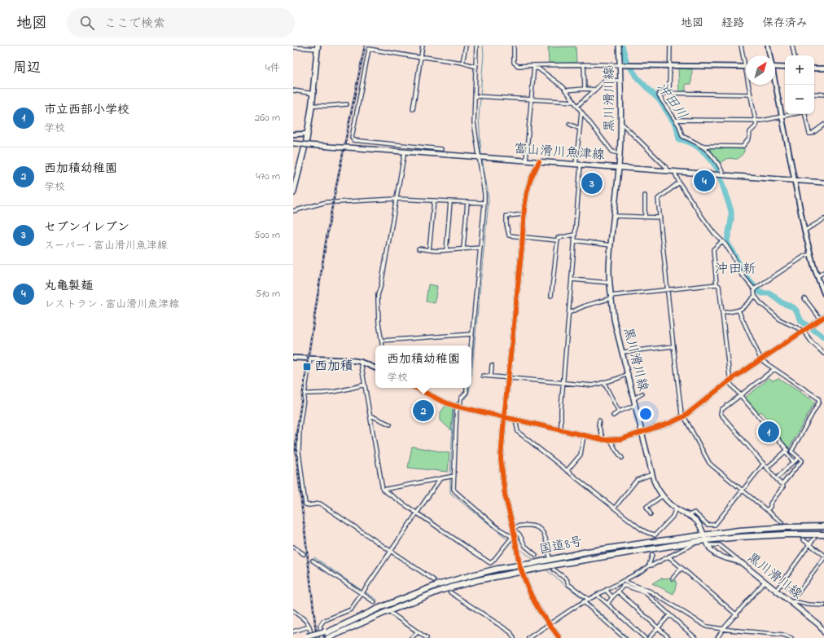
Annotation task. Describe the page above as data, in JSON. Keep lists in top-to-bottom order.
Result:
{
  "streets": {
    "main road": ["黒川滑川線", "富山滑川魚津線", "国道8号"]
  },
  "crossings": [
    ["黒川滑川線", "富山滑川魚津線"],
    ["黒川滑川線", "国道8号"]
  ],
  "districts": ["沖田新"],
  "water": ["沖田川"],
  "places": {
    "transit": ["西加積"]
  },
  "north": "top right",
  "page": {
    "header": "地図",
    "search": "ここで検索",
    "nav": ["地図", "経路", "保存済み"],
    "heading": ["周辺", "4件"],
    "map_buttons": ["+", "−"],
    "list": [
      {
        "mark": "1",
        "name": "市立西部小学校",
        "note": "学校",
        "value": "260 m"
      },
      {
        "mark": "2",
        "name": "西加積幼稚園",
        "note": "学校",
        "value": "470 m"
      },
      {
        "mark": "3",
        "name": "セブンイレブン",
        "note": "スーパー · 富山滑川魚津線",
        "value": "500 m"
      },
      {
        "mark": "4",
        "name": "丸亀製麺",
        "note": "レストラン · 富山滑川魚津線",
        "value": "510 m"
      }
    ],
    "pins": [
      "4",
      "3",
      "2",
      "1"
    ],
    "popup": ["西加積幼稚園", "学校"]
  }
}
